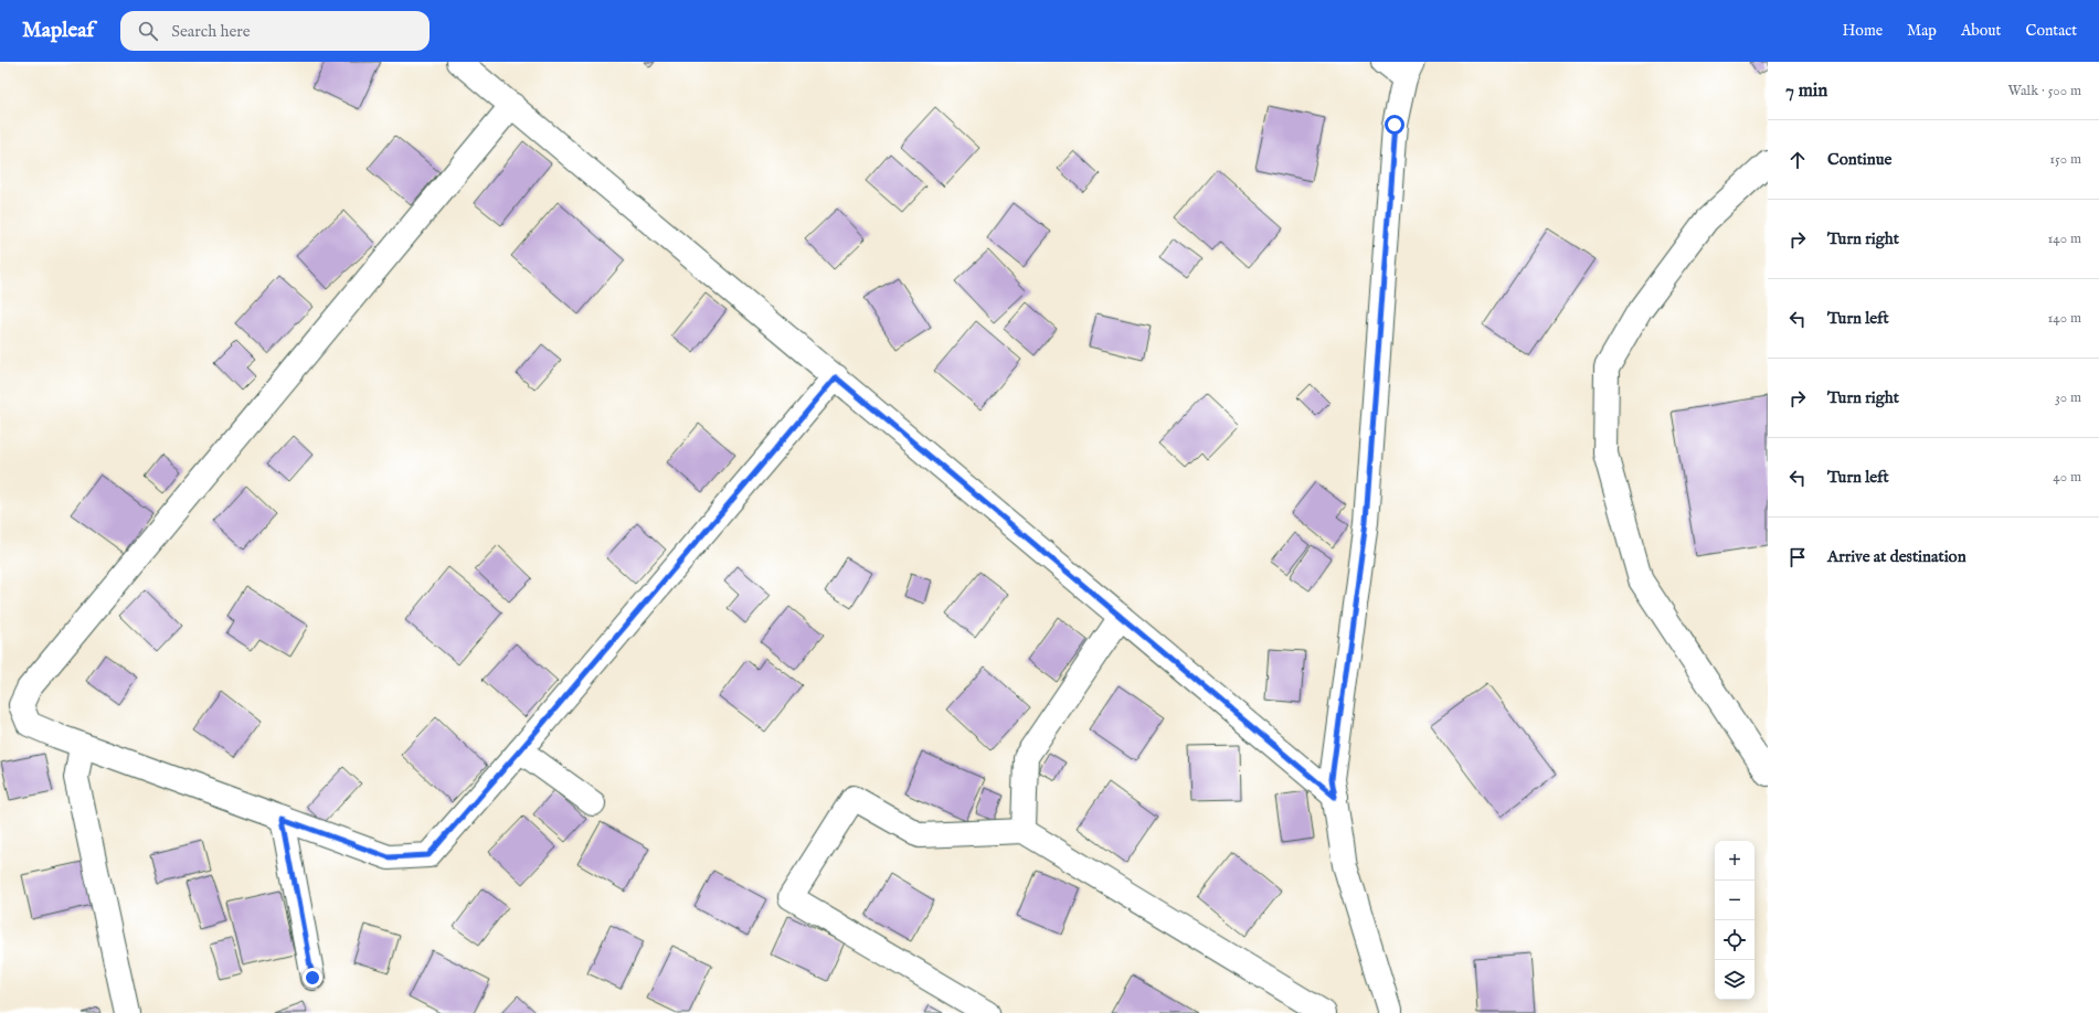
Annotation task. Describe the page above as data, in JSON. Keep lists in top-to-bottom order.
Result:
{
  "page": {
    "header": "Mapleaf",
    "search": "Search here",
    "nav": [
      "Home",
      "Map",
      "About",
      "Contact"
    ],
    "heading": ["7 min", "Walk · 500 m"],
    "list": [
      ["Continue", "150 m"],
      ["Turn right", "140 m"],
      ["Turn left", "140 m"],
      ["Turn right", "30 m"],
      ["Turn left", "40 m"],
      "Arrive at destination"
    ],
    "map_buttons": ["+", "−"]
  }
}
